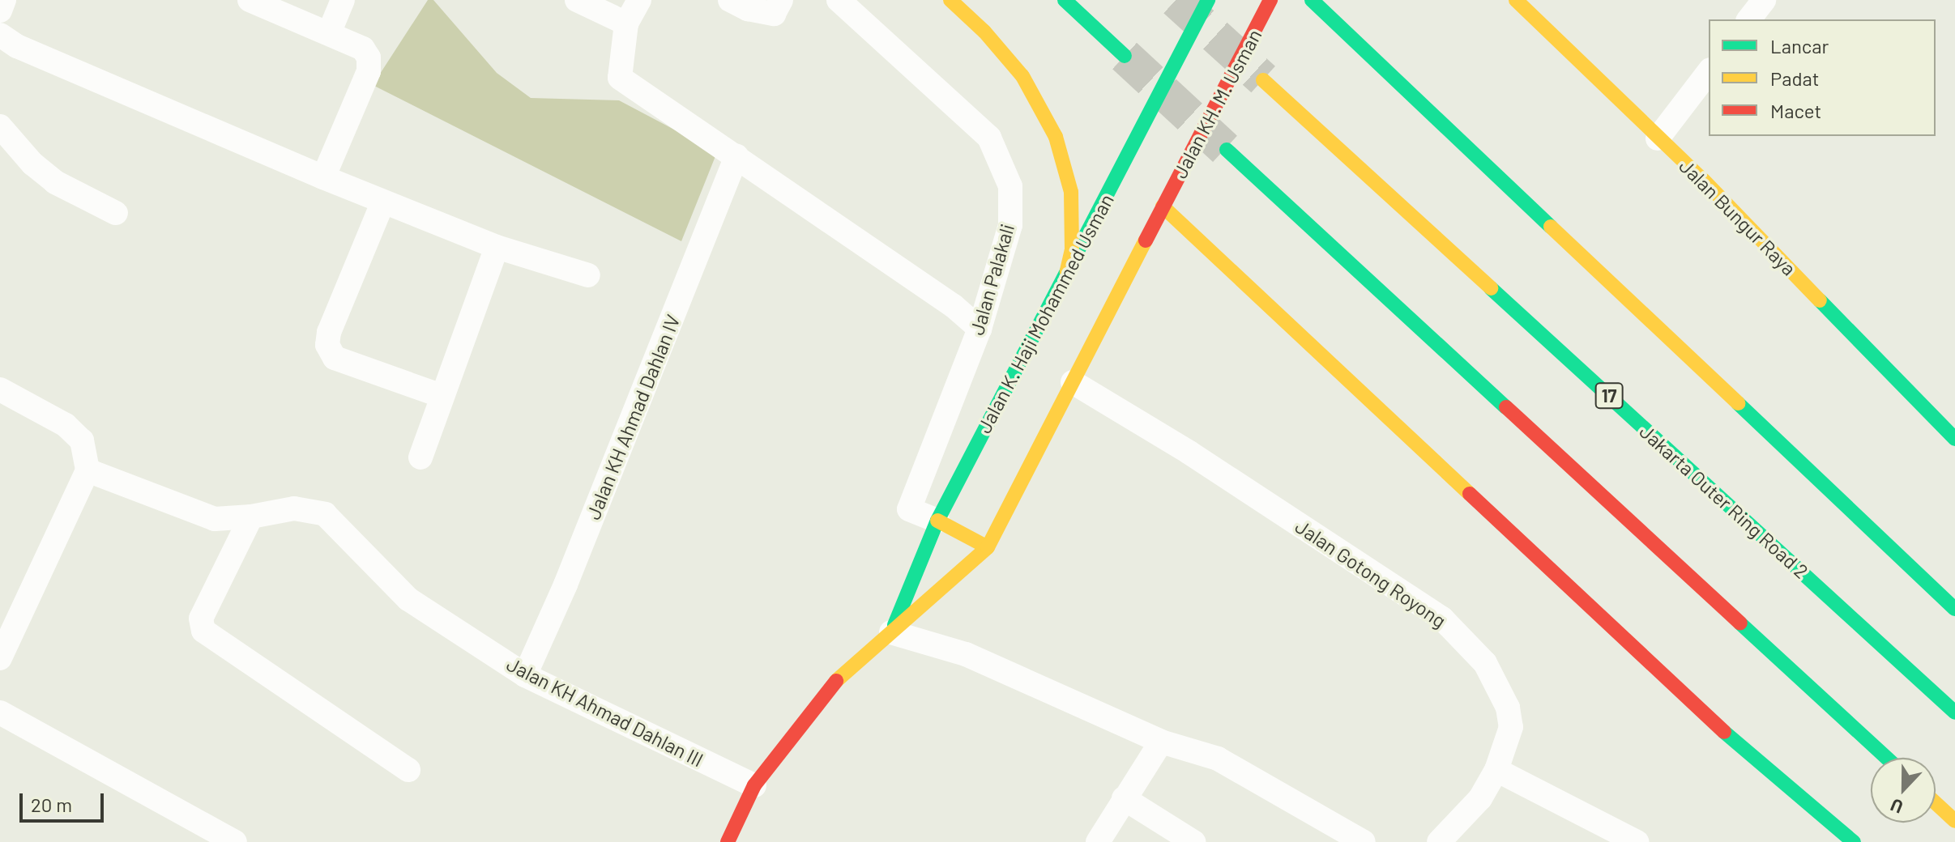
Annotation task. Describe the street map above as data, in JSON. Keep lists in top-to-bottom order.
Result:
{
  "streets": {
    "main road": [
      "Jalan KH. M. Usman",
      "Jalan Bungur Raya",
      "Jalan K. Haji Mohammed Usman",
      "17",
      "Jakarta Outer Ring Road 2"
    ],
    "street": [
      "Jalan Palakali",
      "Jalan KH Ahmad Dahlan IV",
      "Jalan Gotong Royong",
      "Jalan KH Ahmad Dahlan III"
    ]
  },
  "crossings": [
    ["Jalan KH. M. Usman", "Jalan K. Haji Mohammed Usman"],
    ["Jalan Palakali", "Jalan K. Haji Mohammed Usman"],
    ["Jalan K. Haji Mohammed Usman", "Jalan Gotong Royong"],
    ["Jalan K. Haji Mohammed Usman", "Jalan KH Ahmad Dahlan III"],
    ["Jalan KH Ahmad Dahlan IV", "Jalan KH Ahmad Dahlan III"]
  ],
  "legend": ["Lancar", "Padat", "Macet"],
  "scale_bar": "20 m",
  "north": "bottom"
}
